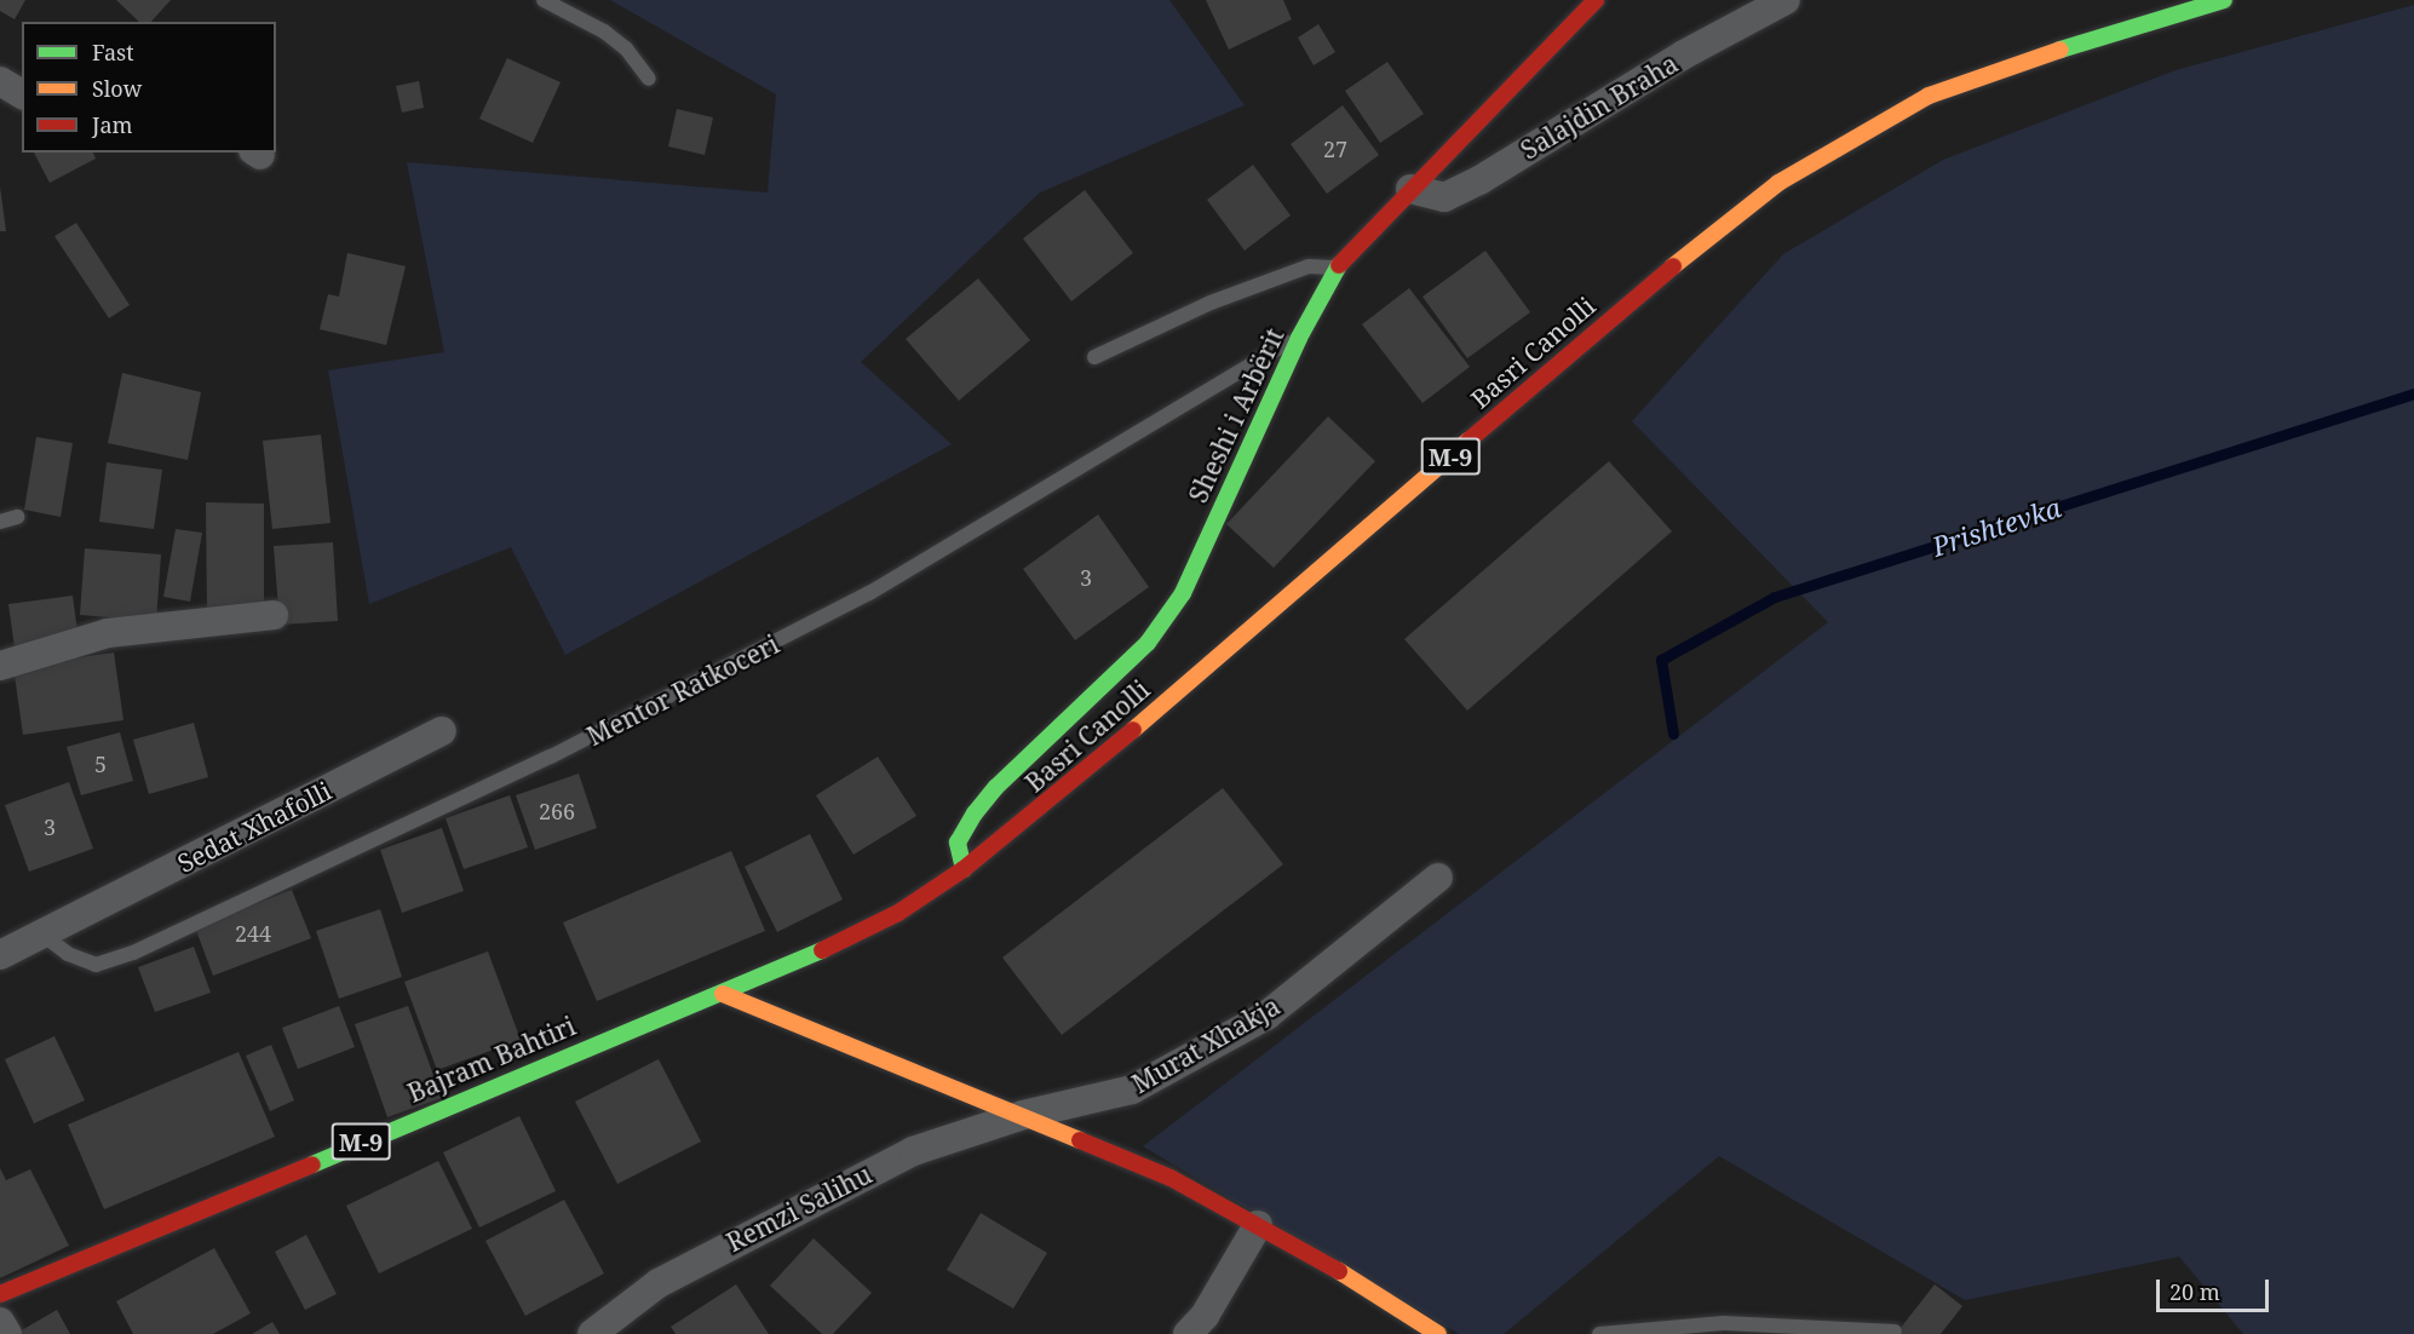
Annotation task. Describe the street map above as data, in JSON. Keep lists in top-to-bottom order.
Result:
{
  "streets": {
    "main road": [
      "Basri Canolli",
      "Sheshi i Arbërit",
      "M-9",
      "Bajram Bahtiri"
    ],
    "street": [
      "Salajdin Braha",
      "Sedat Xhafolli",
      "Murat Xhakja",
      "Remzi Salihu"
    ],
    "lane": ["Mentor Ratkoceri"]
  },
  "crossings": [
    ["Salajdin Braha", "Sheshi i Arbërit"],
    ["Basri Canolli", "Sheshi i Arbërit"],
    ["Basri Canolli", "Bajram Bahtiri"],
    ["Sheshi i Arbërit", "Mentor Ratkoceri"],
    ["Mentor Ratkoceri", "Sedat Xhafolli"],
    ["Murat Xhakja", "Remzi Salihu"]
  ],
  "water": ["Prishtevka"],
  "house_numbers": [
    "27",
    "3",
    "5",
    "266",
    "3",
    "244"
  ],
  "legend": ["Fast", "Slow", "Jam"],
  "scale_bar": "20 m"
}
